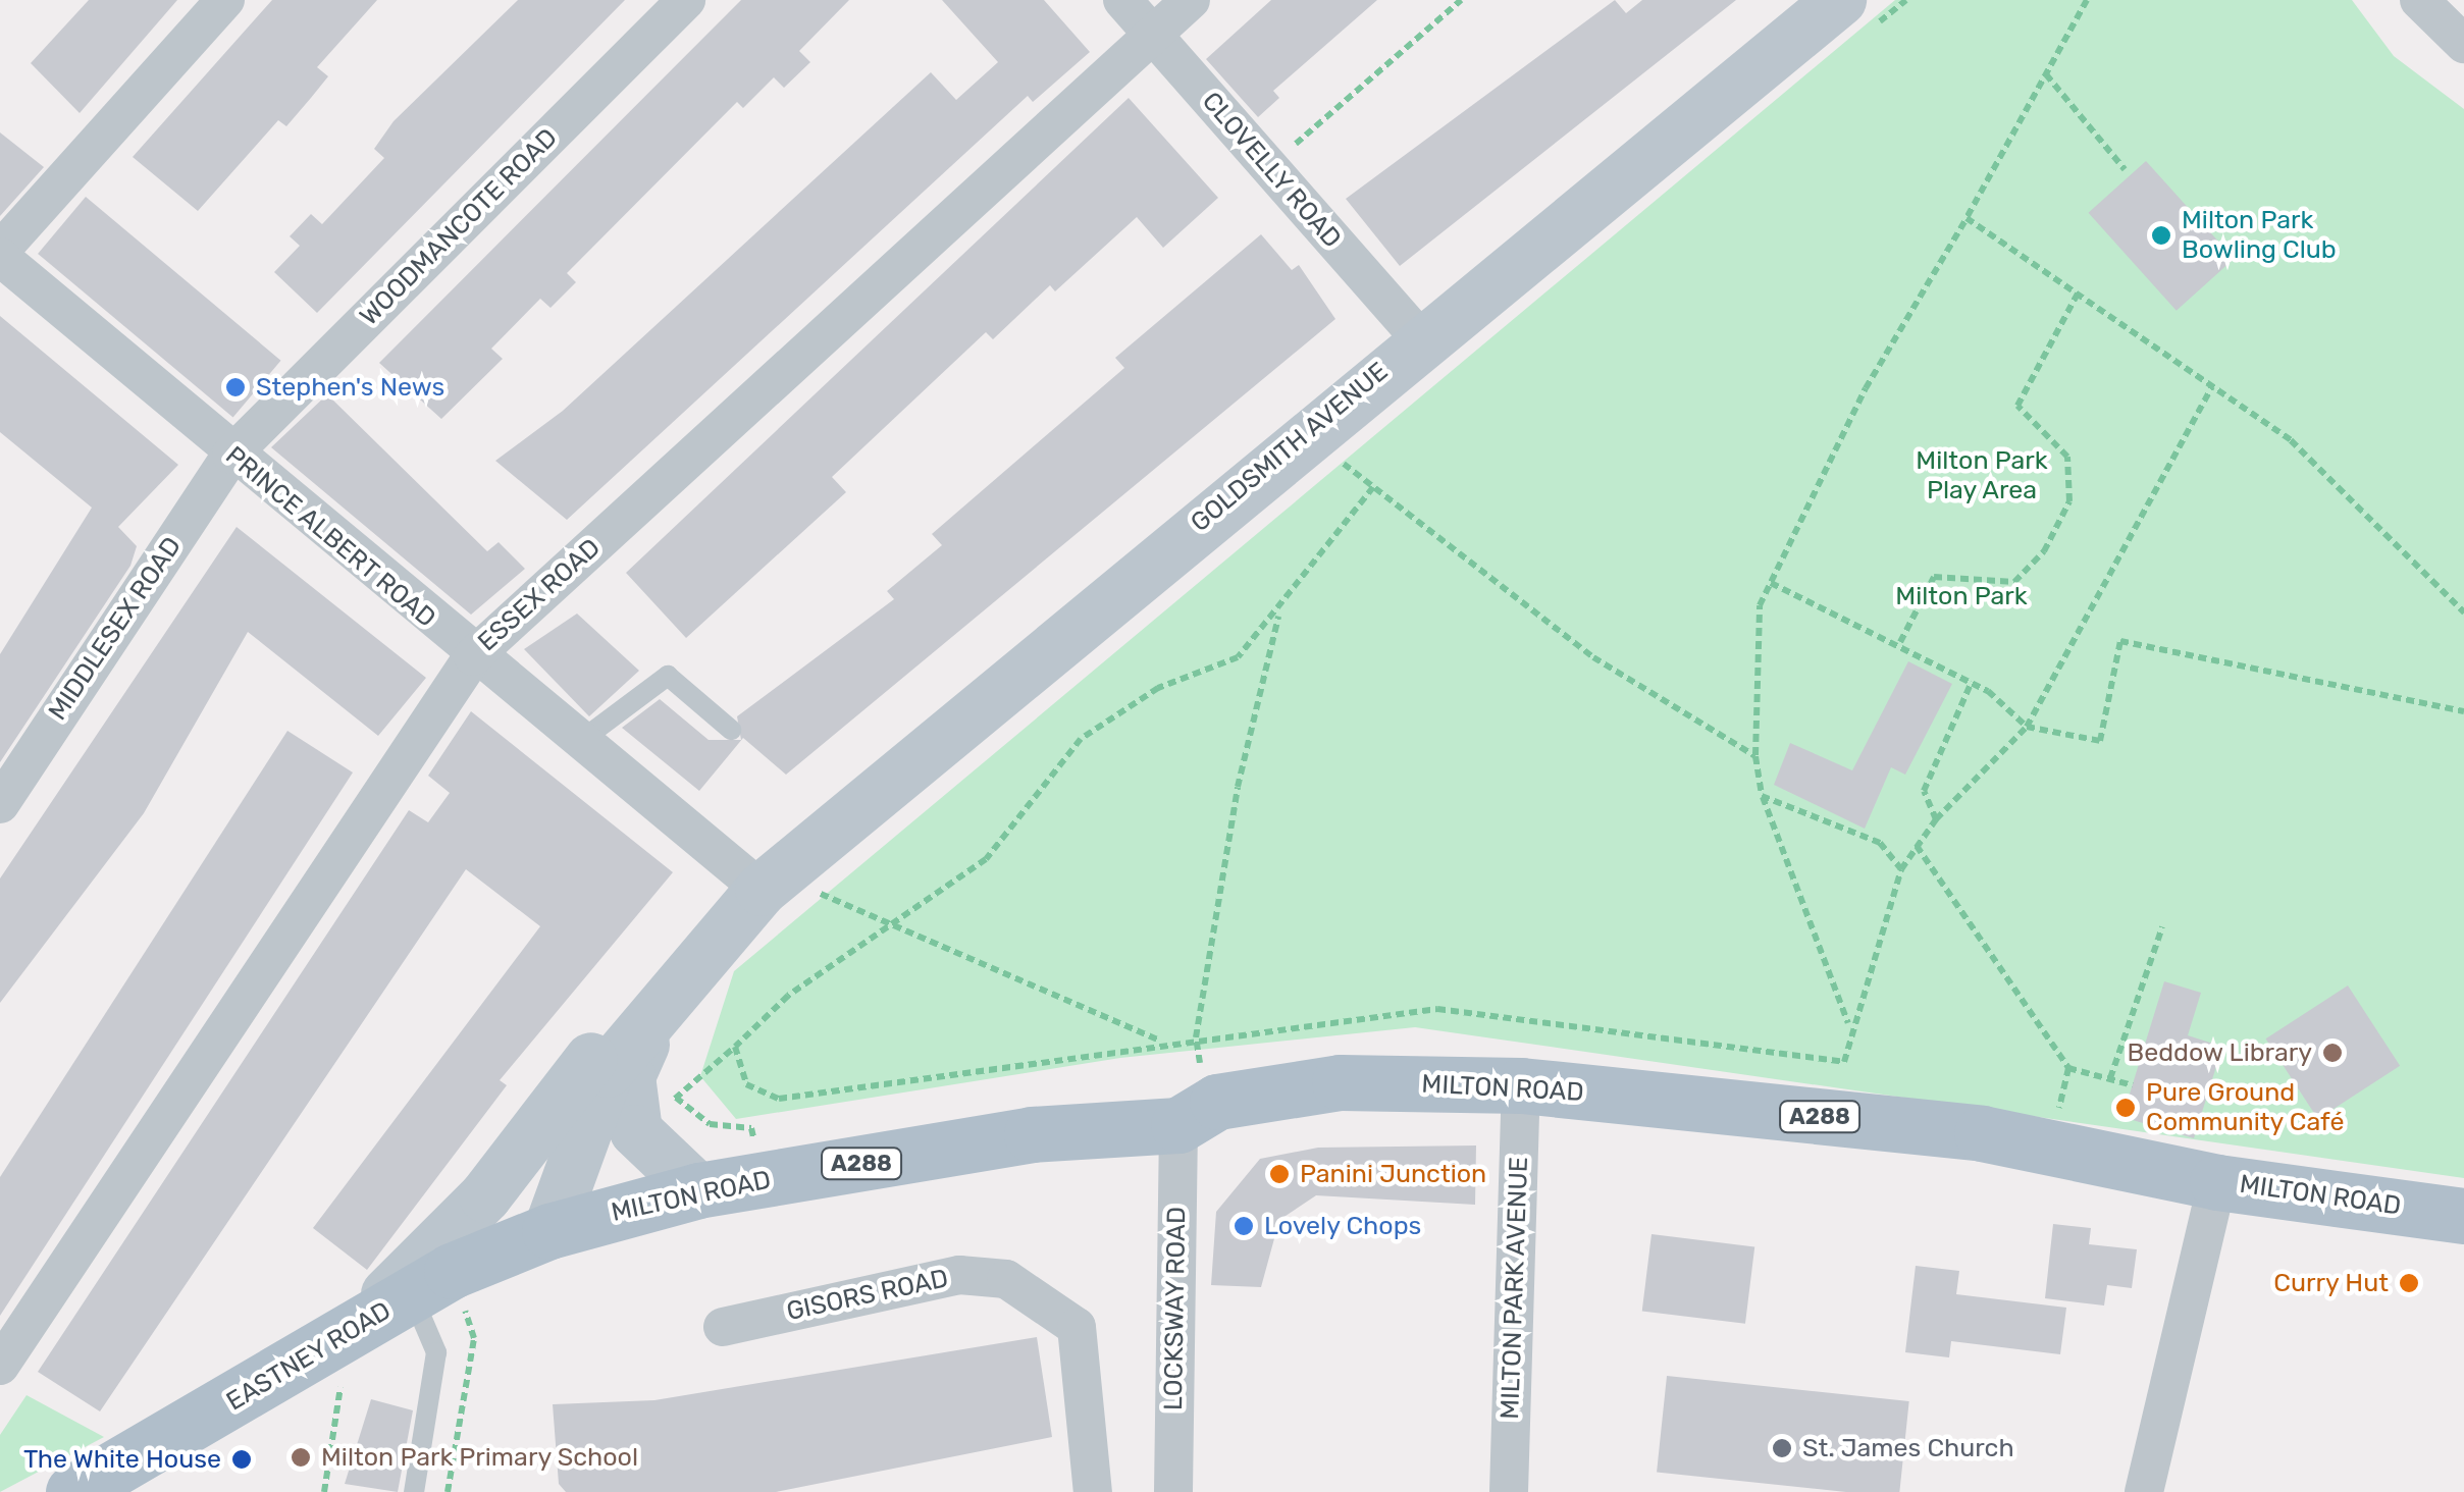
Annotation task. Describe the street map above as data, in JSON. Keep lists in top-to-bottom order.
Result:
{
  "streets": {
    "main road": [
      "GOLDSMITH AVENUE",
      "MILTON ROAD",
      "A288",
      "EASTNEY ROAD"
    ],
    "street": [
      "CLOVELLY ROAD",
      "WOODMANCOTE ROAD",
      "PRINCE ALBERT ROAD",
      "ESSEX ROAD",
      "MIDDLESEX ROAD",
      "MILTON PARK AVENUE",
      "GISORS ROAD",
      "LOCKSWAY ROAD"
    ]
  },
  "crossings": [
    ["CLOVELLY ROAD", "GOLDSMITH AVENUE"],
    ["CLOVELLY ROAD", "ESSEX ROAD"],
    ["WOODMANCOTE ROAD", "PRINCE ALBERT ROAD"],
    ["WOODMANCOTE ROAD", "MIDDLESEX ROAD"],
    ["GOLDSMITH AVENUE", "PRINCE ALBERT ROAD"],
    ["GOLDSMITH AVENUE", "MILTON ROAD"],
    ["GOLDSMITH AVENUE", "EASTNEY ROAD"],
    ["PRINCE ALBERT ROAD", "ESSEX ROAD"],
    ["PRINCE ALBERT ROAD", "MIDDLESEX ROAD"],
    ["MILTON ROAD", "MILTON PARK AVENUE"],
    ["MILTON ROAD", "LOCKSWAY ROAD"],
    ["MILTON ROAD", "EASTNEY ROAD"]
  ],
  "parks": ["Milton Park Play Area", "Milton Park"],
  "places": [
    "Milton Park Bowling Club",
    "Stephen's News",
    "Beddow Library",
    "Pure Ground Community Café",
    "Panini Junction",
    "Lovely Chops",
    "Curry Hut",
    "St. James Church",
    "Milton Park Primary School",
    "The White House"
  ]
}
